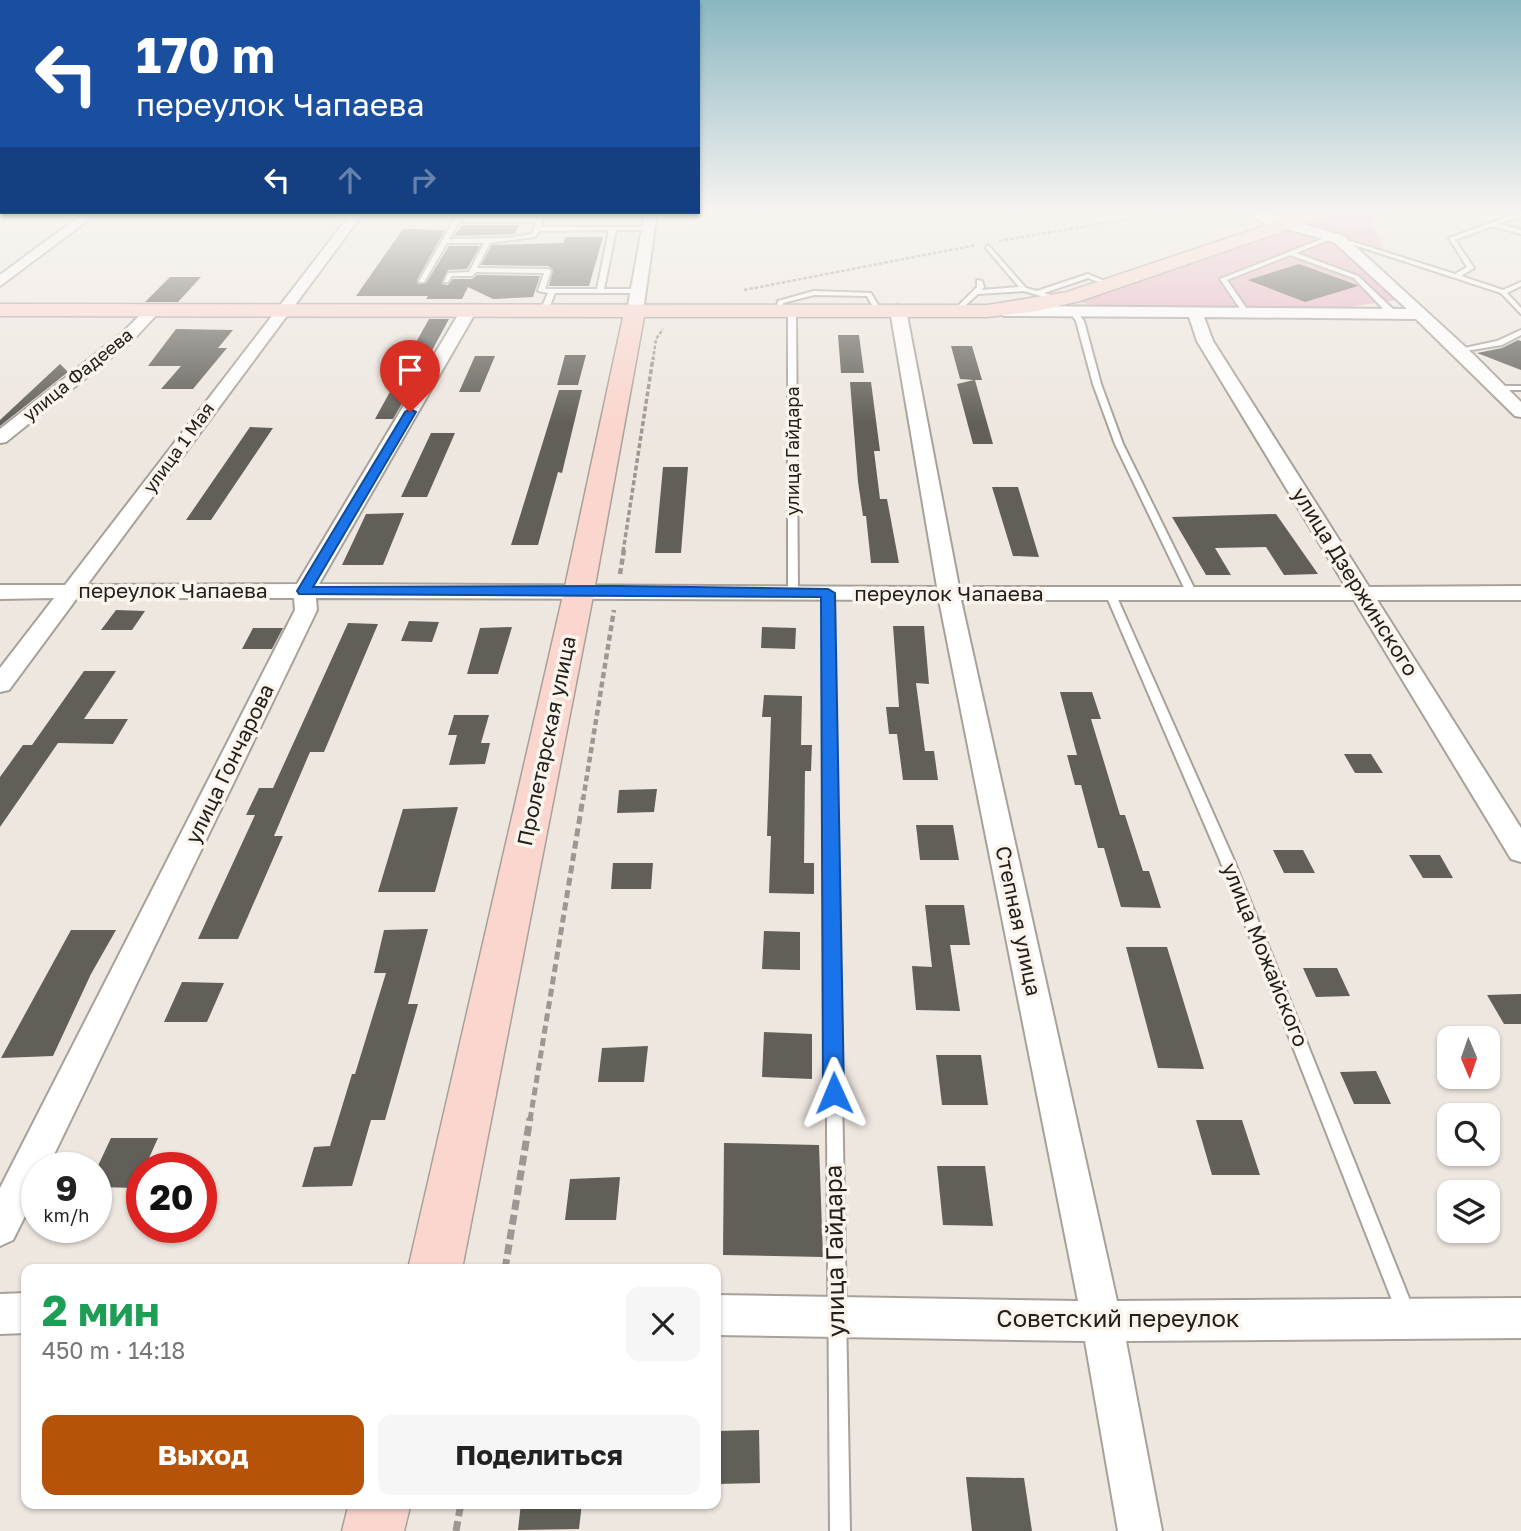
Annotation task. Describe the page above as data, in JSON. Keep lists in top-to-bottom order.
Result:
{
  "streets": {
    "main road": ["Пролетарская улица"],
    "street": [
      "улица Фадеева",
      "улица 1 Мая",
      "улица Дзержинского",
      "переулок Чапаева",
      "улица Гончарова",
      "Степная улица",
      "Советский переулок"
    ],
    "lane": ["улица Гайдара", "улица Можайского"]
  },
  "crossings": [
    ["улица 1 Мая", "переулок Чапаева"],
    ["улица Гайдара", "переулок Чапаева"],
    ["улица Гайдара", "Советский переулок"],
    ["улица Дзержинского", "переулок Чапаева"],
    ["переулок Чапаева", "Пролетарская улица"],
    ["переулок Чапаева", "улица Гончарова"],
    ["переулок Чапаева", "Степная улица"],
    ["переулок Чапаева", "улица Можайского"],
    ["Степная улица", "Советский переулок"],
    ["улица Можайского", "Советский переулок"]
  ],
  "north": "bottom",
  "page": {
    "turn": ["170 m", "переулок Чапаева"],
    "speed": "9 km/h",
    "limit": "20",
    "heading": ["2 мин", "450 m · 14:18"],
    "buttons": ["Выход", "Поделиться"]
  }
}
